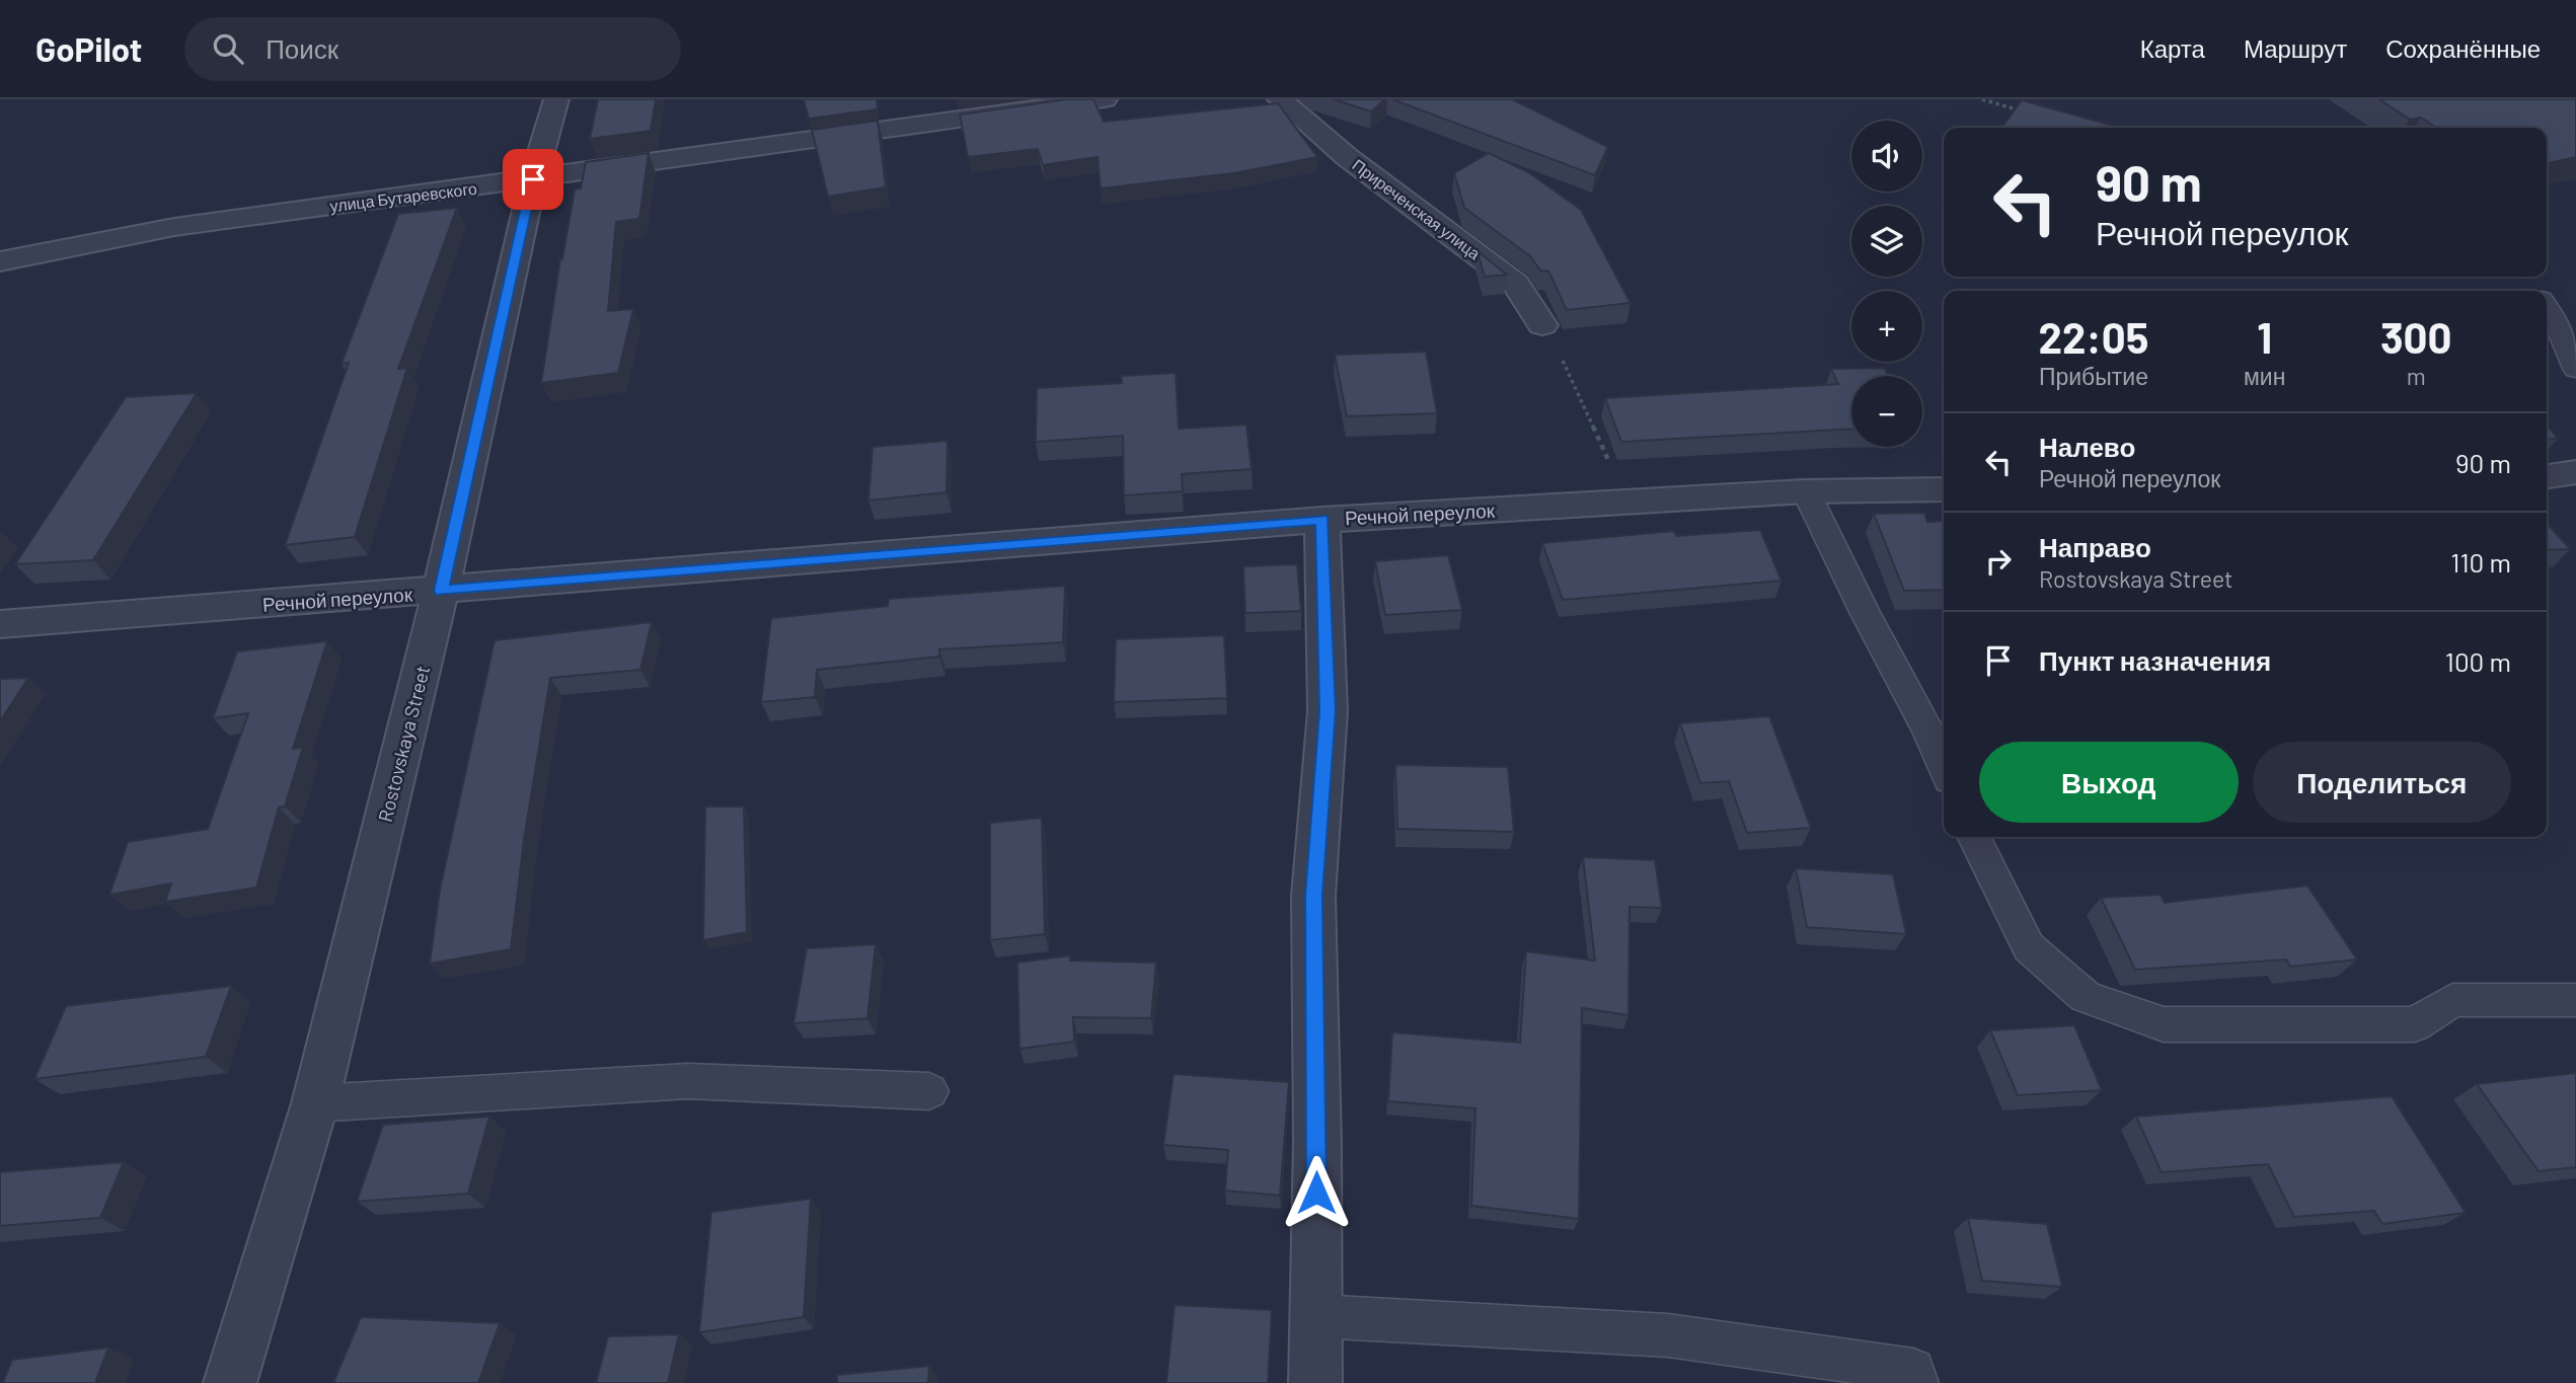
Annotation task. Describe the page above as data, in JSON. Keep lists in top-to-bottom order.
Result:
{
  "streets": {
    "street": [
      "улица Бутаревского",
      "Приреченская улица",
      "Речной переулок",
      "Rostovskaya Street"
    ]
  },
  "crossings": [
    ["улица Бутаревского", "Rostovskaya Street"],
    ["Речной переулок", "Rostovskaya Street"]
  ],
  "page": {
    "header": "GoPilot",
    "search": "Поиск",
    "nav": ["Карта", "Маршрут", "Сохранённые"],
    "map_buttons": ["+", "−"],
    "turn": ["90 m", "Речной переулок"],
    "eta": [
      "22:05",
      "Прибытие",
      "1",
      "мин",
      "300",
      "m"
    ],
    "list": [
      {
        "name": "Налево",
        "note": "Речной переулок",
        "value": "90 m"
      },
      {
        "name": "Направо",
        "note": "Rostovskaya Street",
        "value": "110 m"
      },
      {
        "name": "Пункт назначения",
        "value": "100 m"
      }
    ],
    "buttons": ["Выход", "Поделиться"]
  }
}
